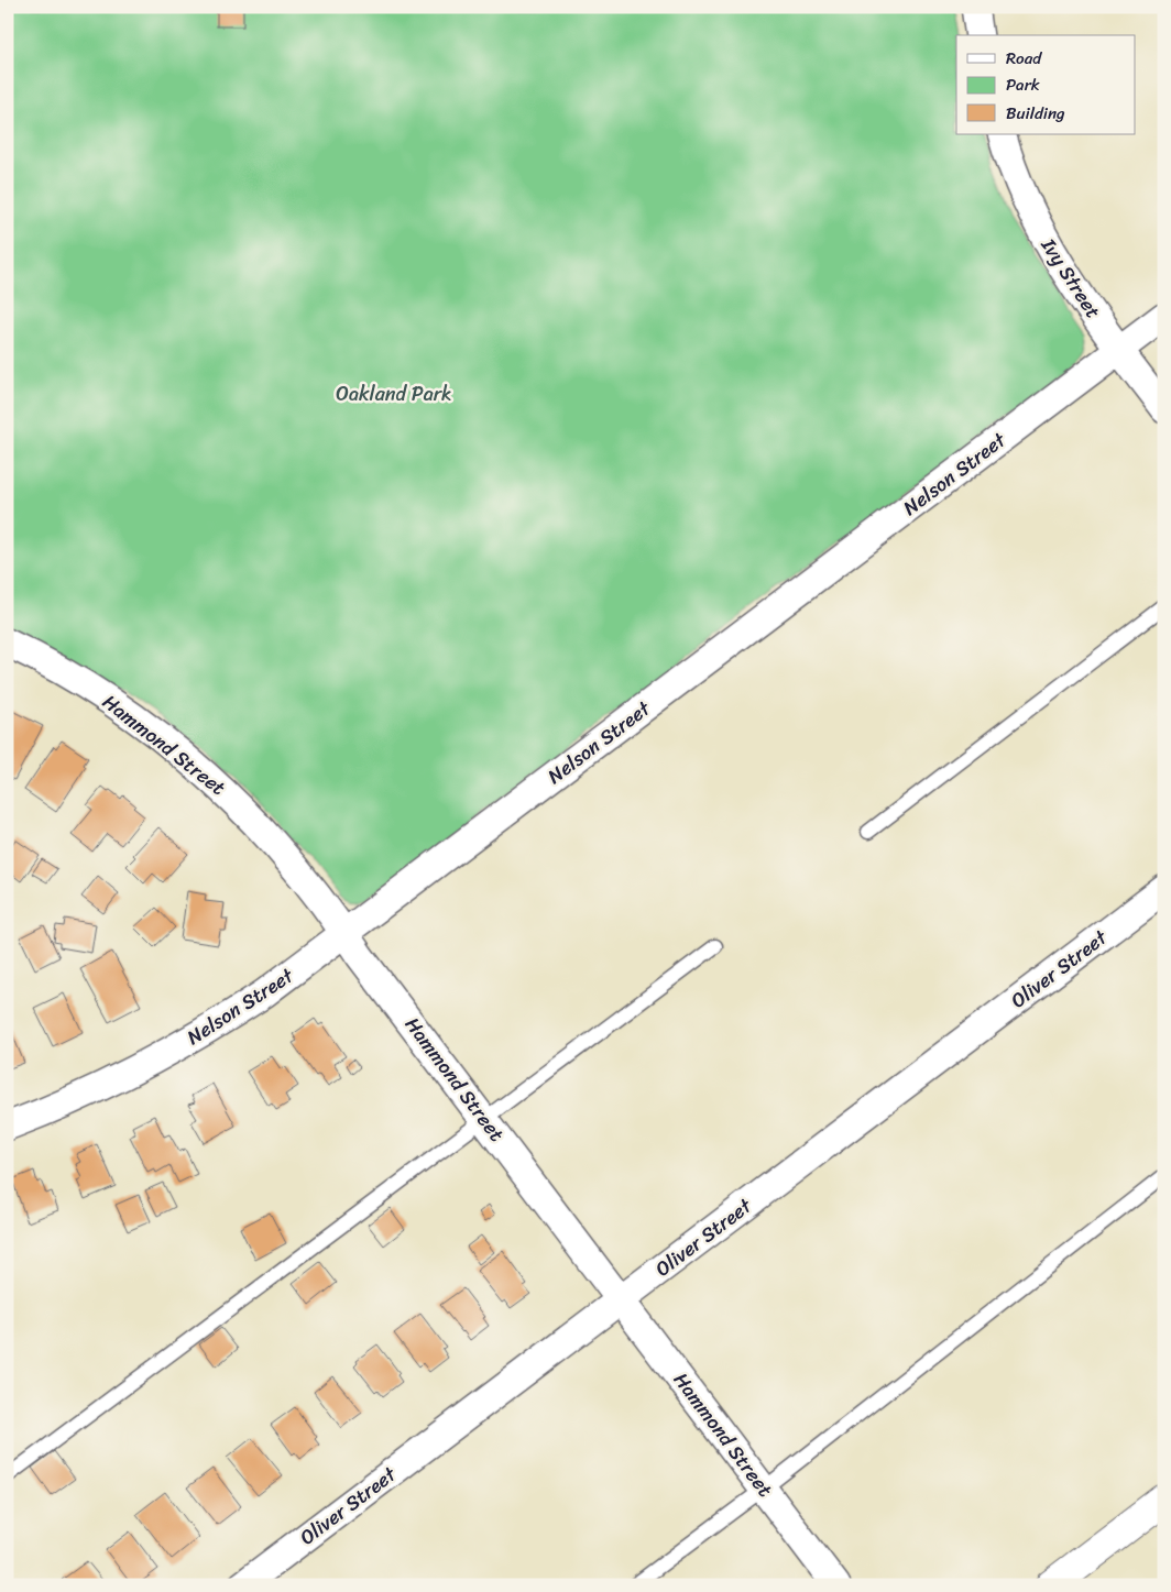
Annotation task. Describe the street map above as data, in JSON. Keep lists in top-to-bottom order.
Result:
{
  "streets": {
    "street": [
      "Ivy Street",
      "Nelson Street",
      "Hammond Street",
      "Oliver Street"
    ]
  },
  "crossings": [
    ["Ivy Street", "Nelson Street"],
    ["Nelson Street", "Hammond Street"],
    ["Hammond Street", "Oliver Street"]
  ],
  "parks": ["Oakland Park"],
  "legend": ["Road", "Park", "Building"]
}
